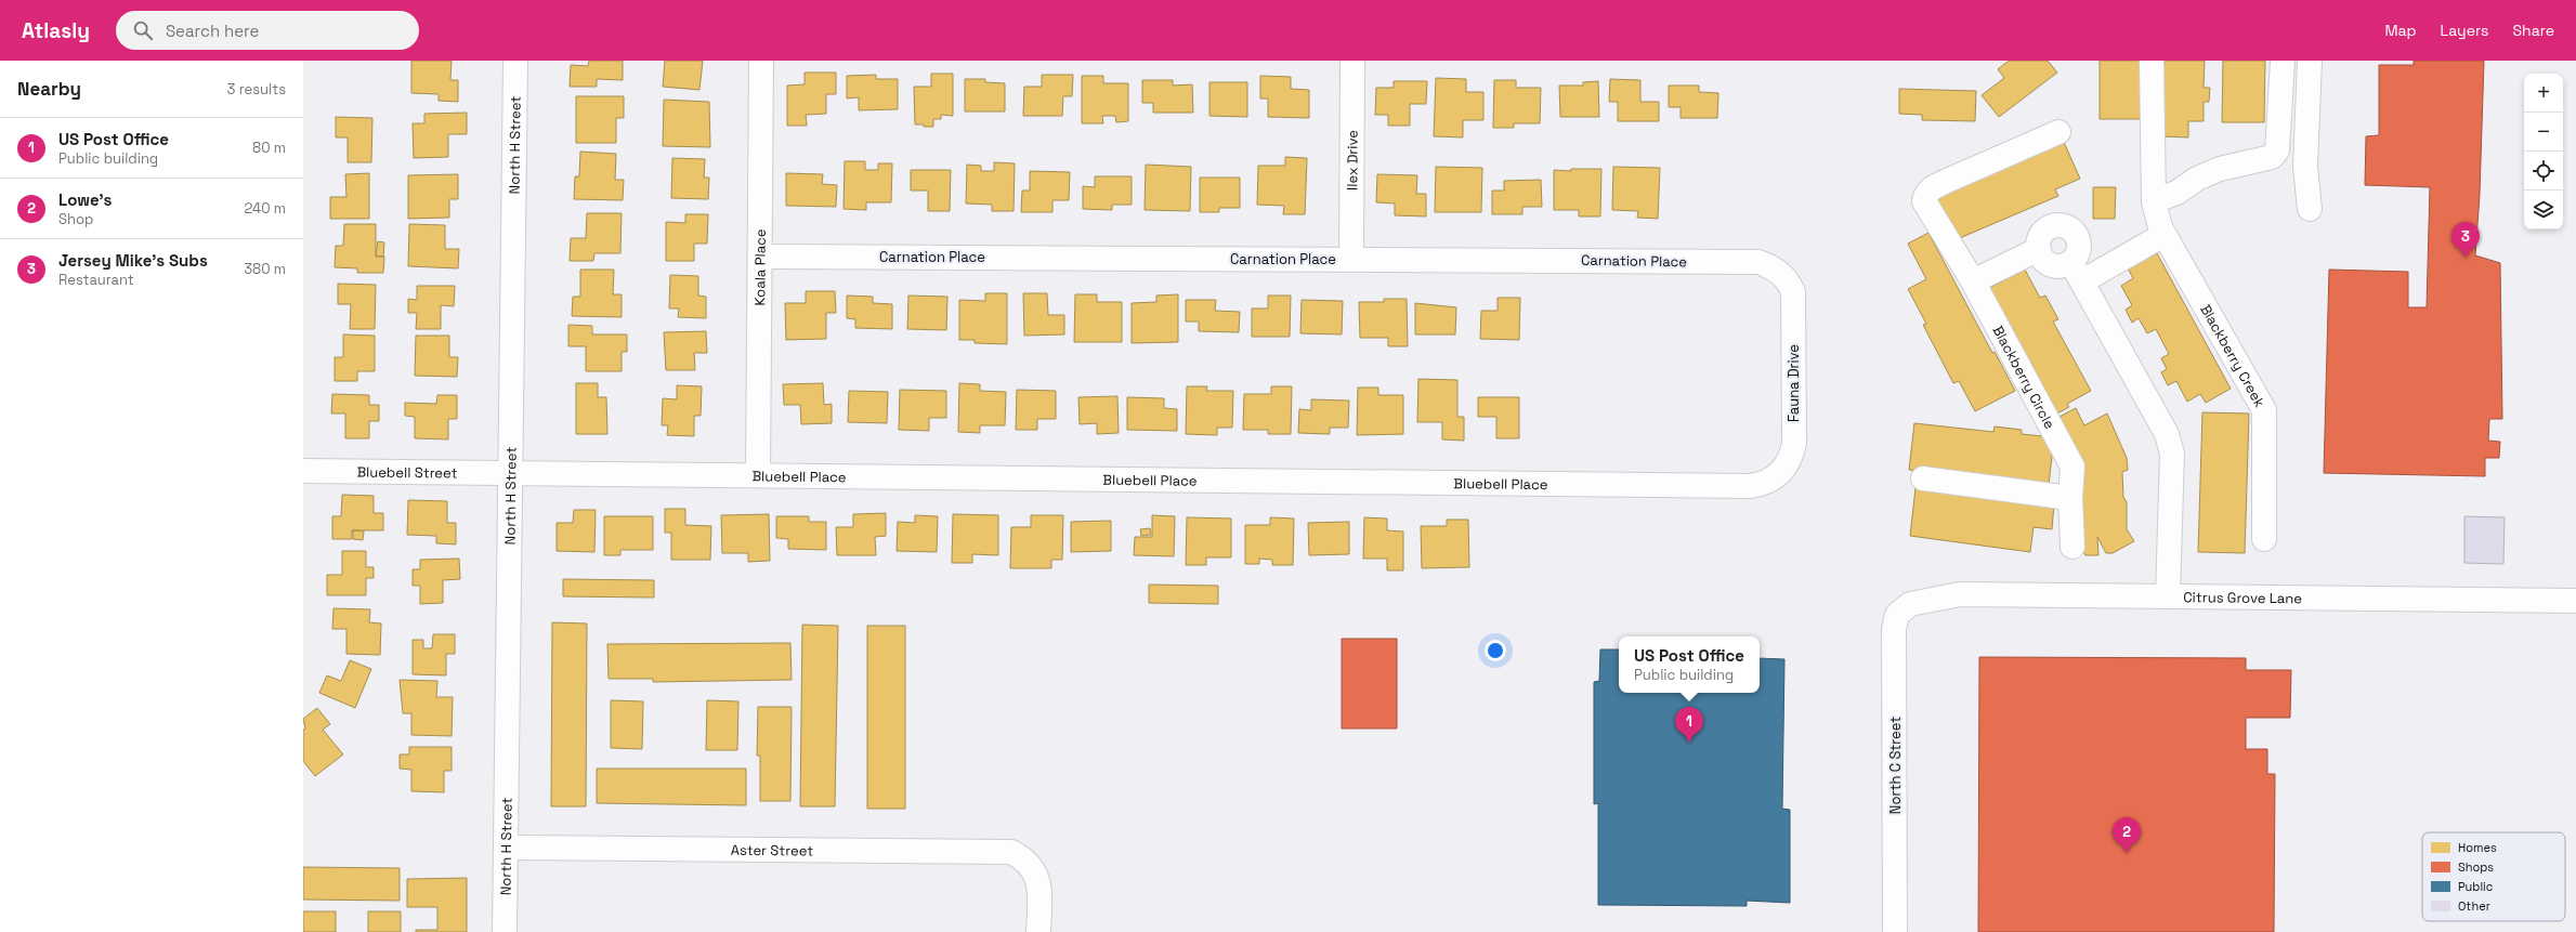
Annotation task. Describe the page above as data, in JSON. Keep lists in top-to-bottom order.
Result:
{
  "streets": {
    "street": [
      "North H Street",
      "Ilex Drive",
      "Carnation Place",
      "Koala Place",
      "Blackberry Creek",
      "Blackberry Circle",
      "Fauna Drive",
      "Bluebell Street",
      "Bluebell Place",
      "Citrus Grove Lane",
      "North C Street",
      "Aster Street"
    ]
  },
  "crossings": [
    ["North H Street", "Bluebell Street"],
    ["North H Street", "Bluebell Place"],
    ["North H Street", "Aster Street"],
    ["Ilex Drive", "Carnation Place"],
    ["Carnation Place", "Koala Place"],
    ["Carnation Place", "Fauna Drive"],
    ["Koala Place", "Bluebell Place"],
    ["Fauna Drive", "Bluebell Place"],
    ["Bluebell Street", "Bluebell Place"],
    ["Citrus Grove Lane", "North C Street"]
  ],
  "legend": [
    "Homes",
    "Shops",
    "Public",
    "Other"
  ],
  "page": {
    "header": "Atlasly",
    "search": "Search here",
    "nav": ["Map", "Layers", "Share"],
    "heading": ["Nearby", "3 results"],
    "map_buttons": ["+", "−"],
    "list": [
      {
        "mark": "1",
        "name": "US Post Office",
        "note": "Public building",
        "value": "80 m"
      },
      {
        "mark": "2",
        "name": "Lowe's",
        "note": "Shop",
        "value": "240 m"
      },
      {
        "mark": "3",
        "name": "Jersey Mike's Subs",
        "note": "Restaurant",
        "value": "380 m"
      }
    ],
    "pins": ["3", "1", "2"],
    "popup": ["US Post Office", "Public building"]
  }
}
